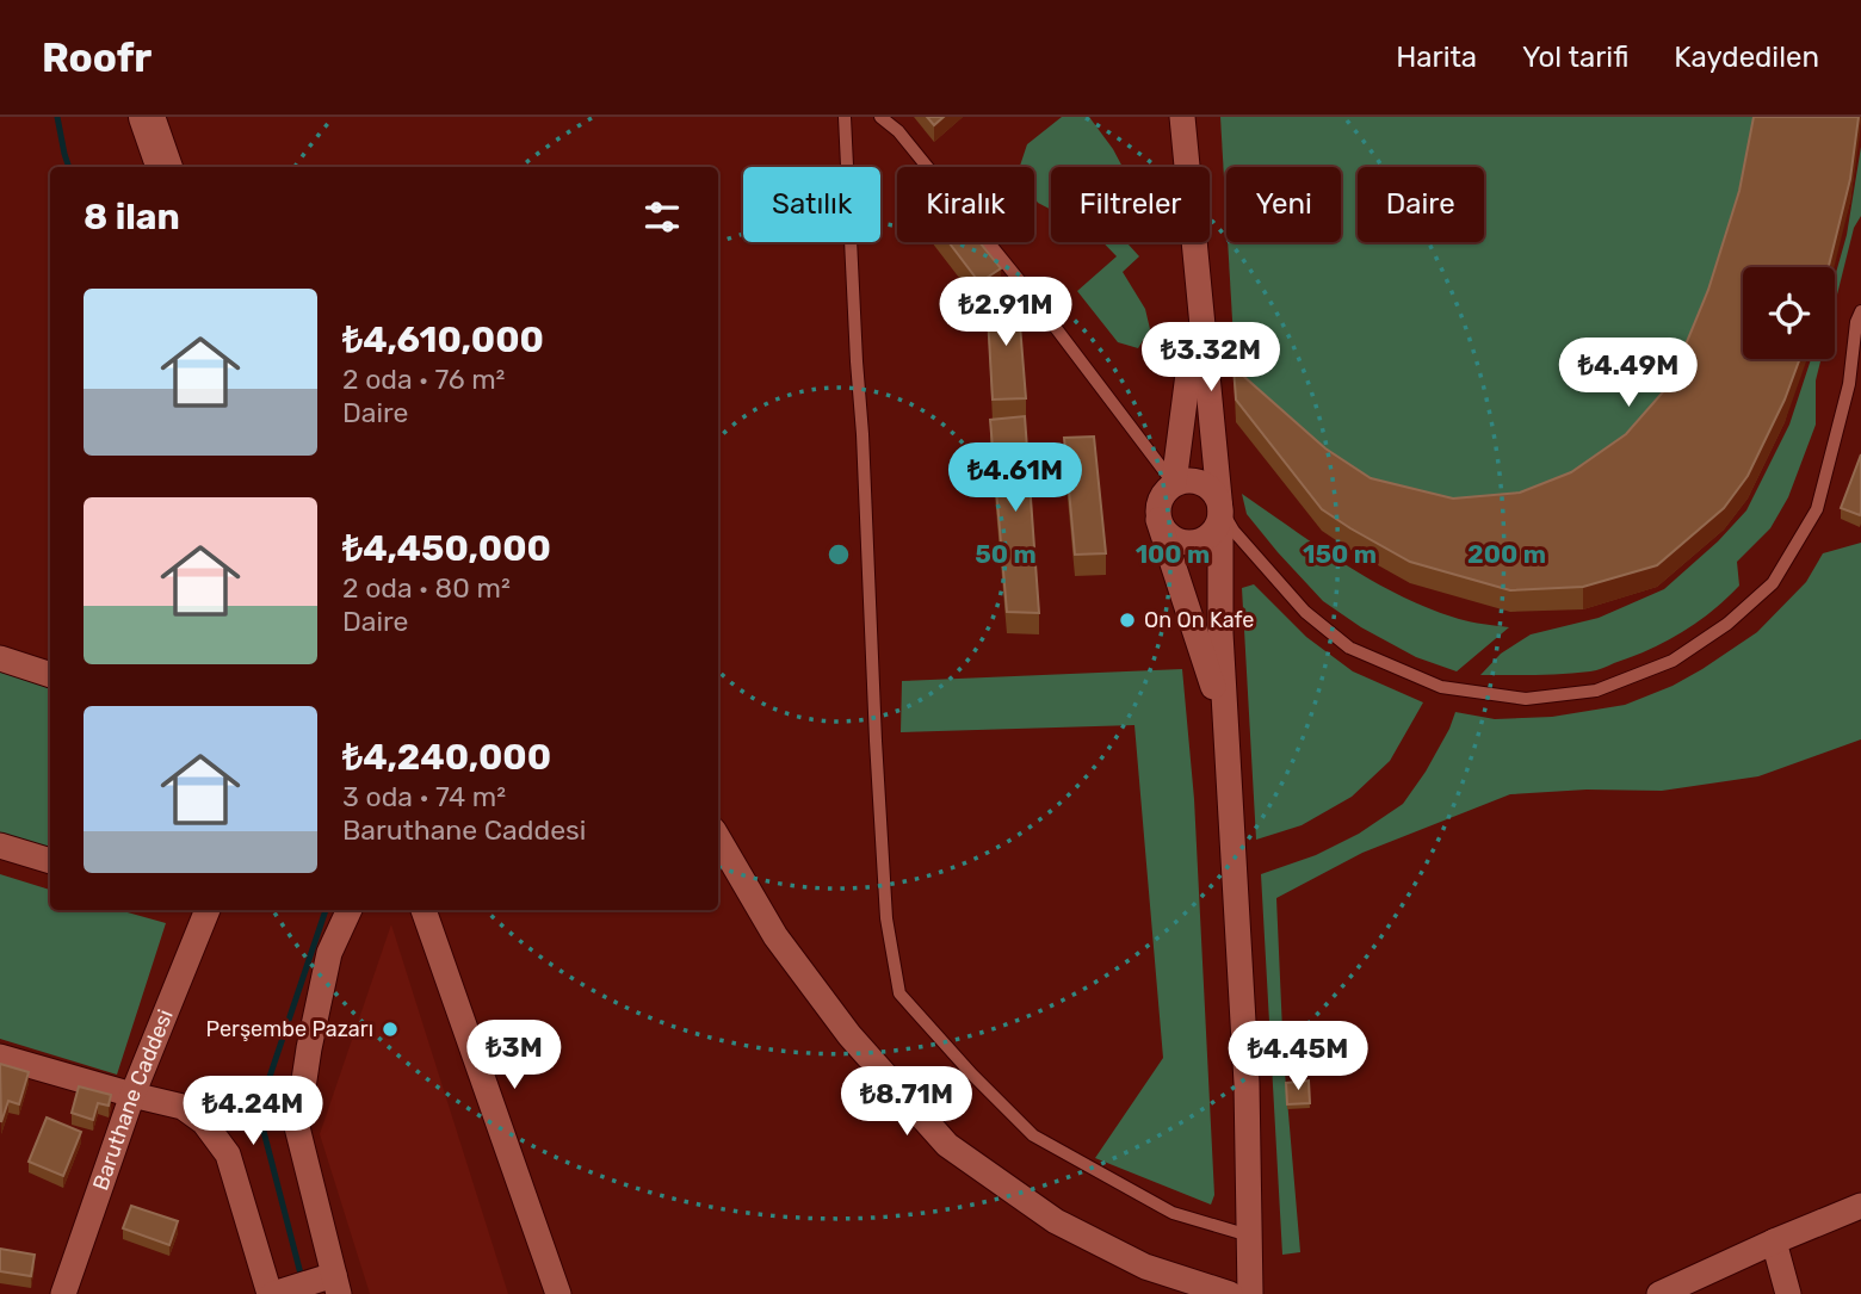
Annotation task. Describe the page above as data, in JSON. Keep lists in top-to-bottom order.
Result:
{
  "streets": {
    "street": ["Baruthane Caddesi"]
  },
  "places": ["On On Kafe", "Perşembe Pazarı"],
  "page": {
    "header": "Roofr",
    "nav": ["Harita", "Yol tarifi", "Kaydedilen"],
    "chip": [
      "Satılık",
      "Kiralık",
      "Filtreler",
      "Yeni",
      "Daire"
    ],
    "heading": "8 ilan",
    "list": [
      {
        "name": "₺4,610,000",
        "note": "2 oda · 76 m² · Daire"
      },
      {
        "name": "₺4,450,000",
        "note": "2 oda · 80 m² · Daire"
      },
      {
        "name": "₺4,240,000",
        "note": "3 oda · 74 m² · Baruthane Caddesi"
      }
    ],
    "price": [
      "₺2.91M",
      "₺3.32M",
      "₺4.49M",
      "₺4.61M",
      "₺3M",
      "₺4.45M",
      "₺8.71M",
      "₺4.24M"
    ]
  },
  "rings": [
    "50 m",
    "100 m",
    "150 m",
    "200 m"
  ]
}
